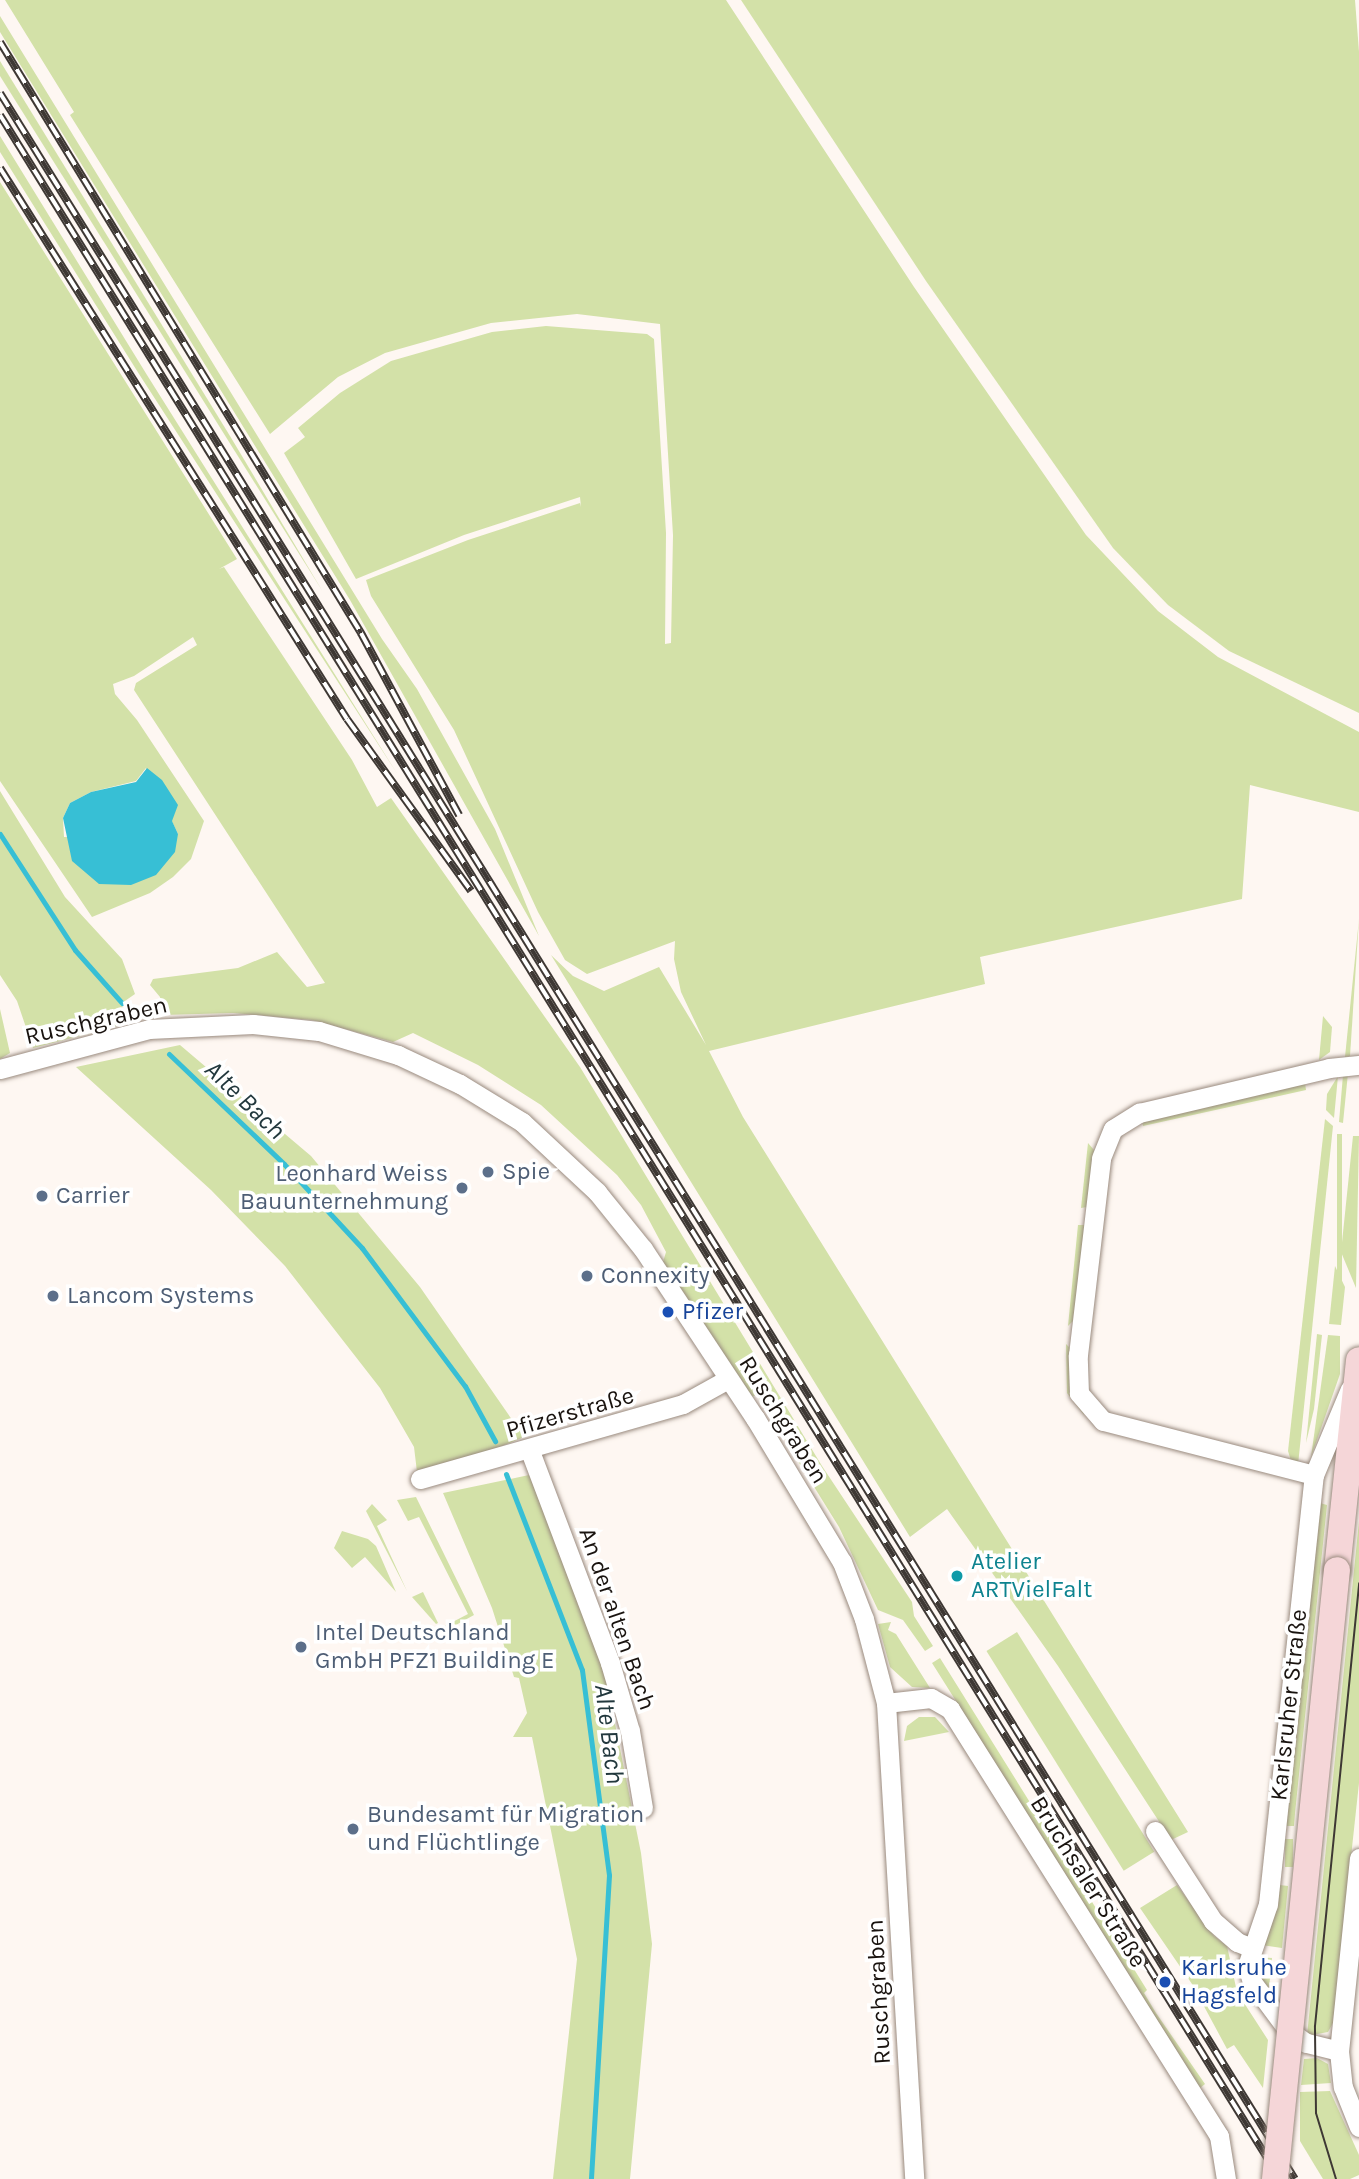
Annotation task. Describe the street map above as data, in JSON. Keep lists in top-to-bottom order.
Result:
{
  "streets": {
    "street": [
      "Ruschgraben",
      "Pfizerstraße",
      "An der alten Bach",
      "Karlsruher Straße",
      "Bruchsaler Straße"
    ]
  },
  "crossings": [
    ["Ruschgraben", "Pfizerstraße"],
    ["Ruschgraben", "Bruchsaler Straße"],
    ["Pfizerstraße", "An der alten Bach"]
  ],
  "water": ["Alte Bach"],
  "places": [
    "Spie",
    "Leonhard Weiss Bauunternehmung",
    "Carrier",
    "Connexity",
    "Lancom Systems",
    "Pfizer",
    "Atelier ARTVielFalt",
    "Intel Deutschland GmbH PFZ1 Building E",
    "Bundesamt für Migration und Flüchtlinge",
    "Karlsruhe Hagsfeld"
  ]
}
